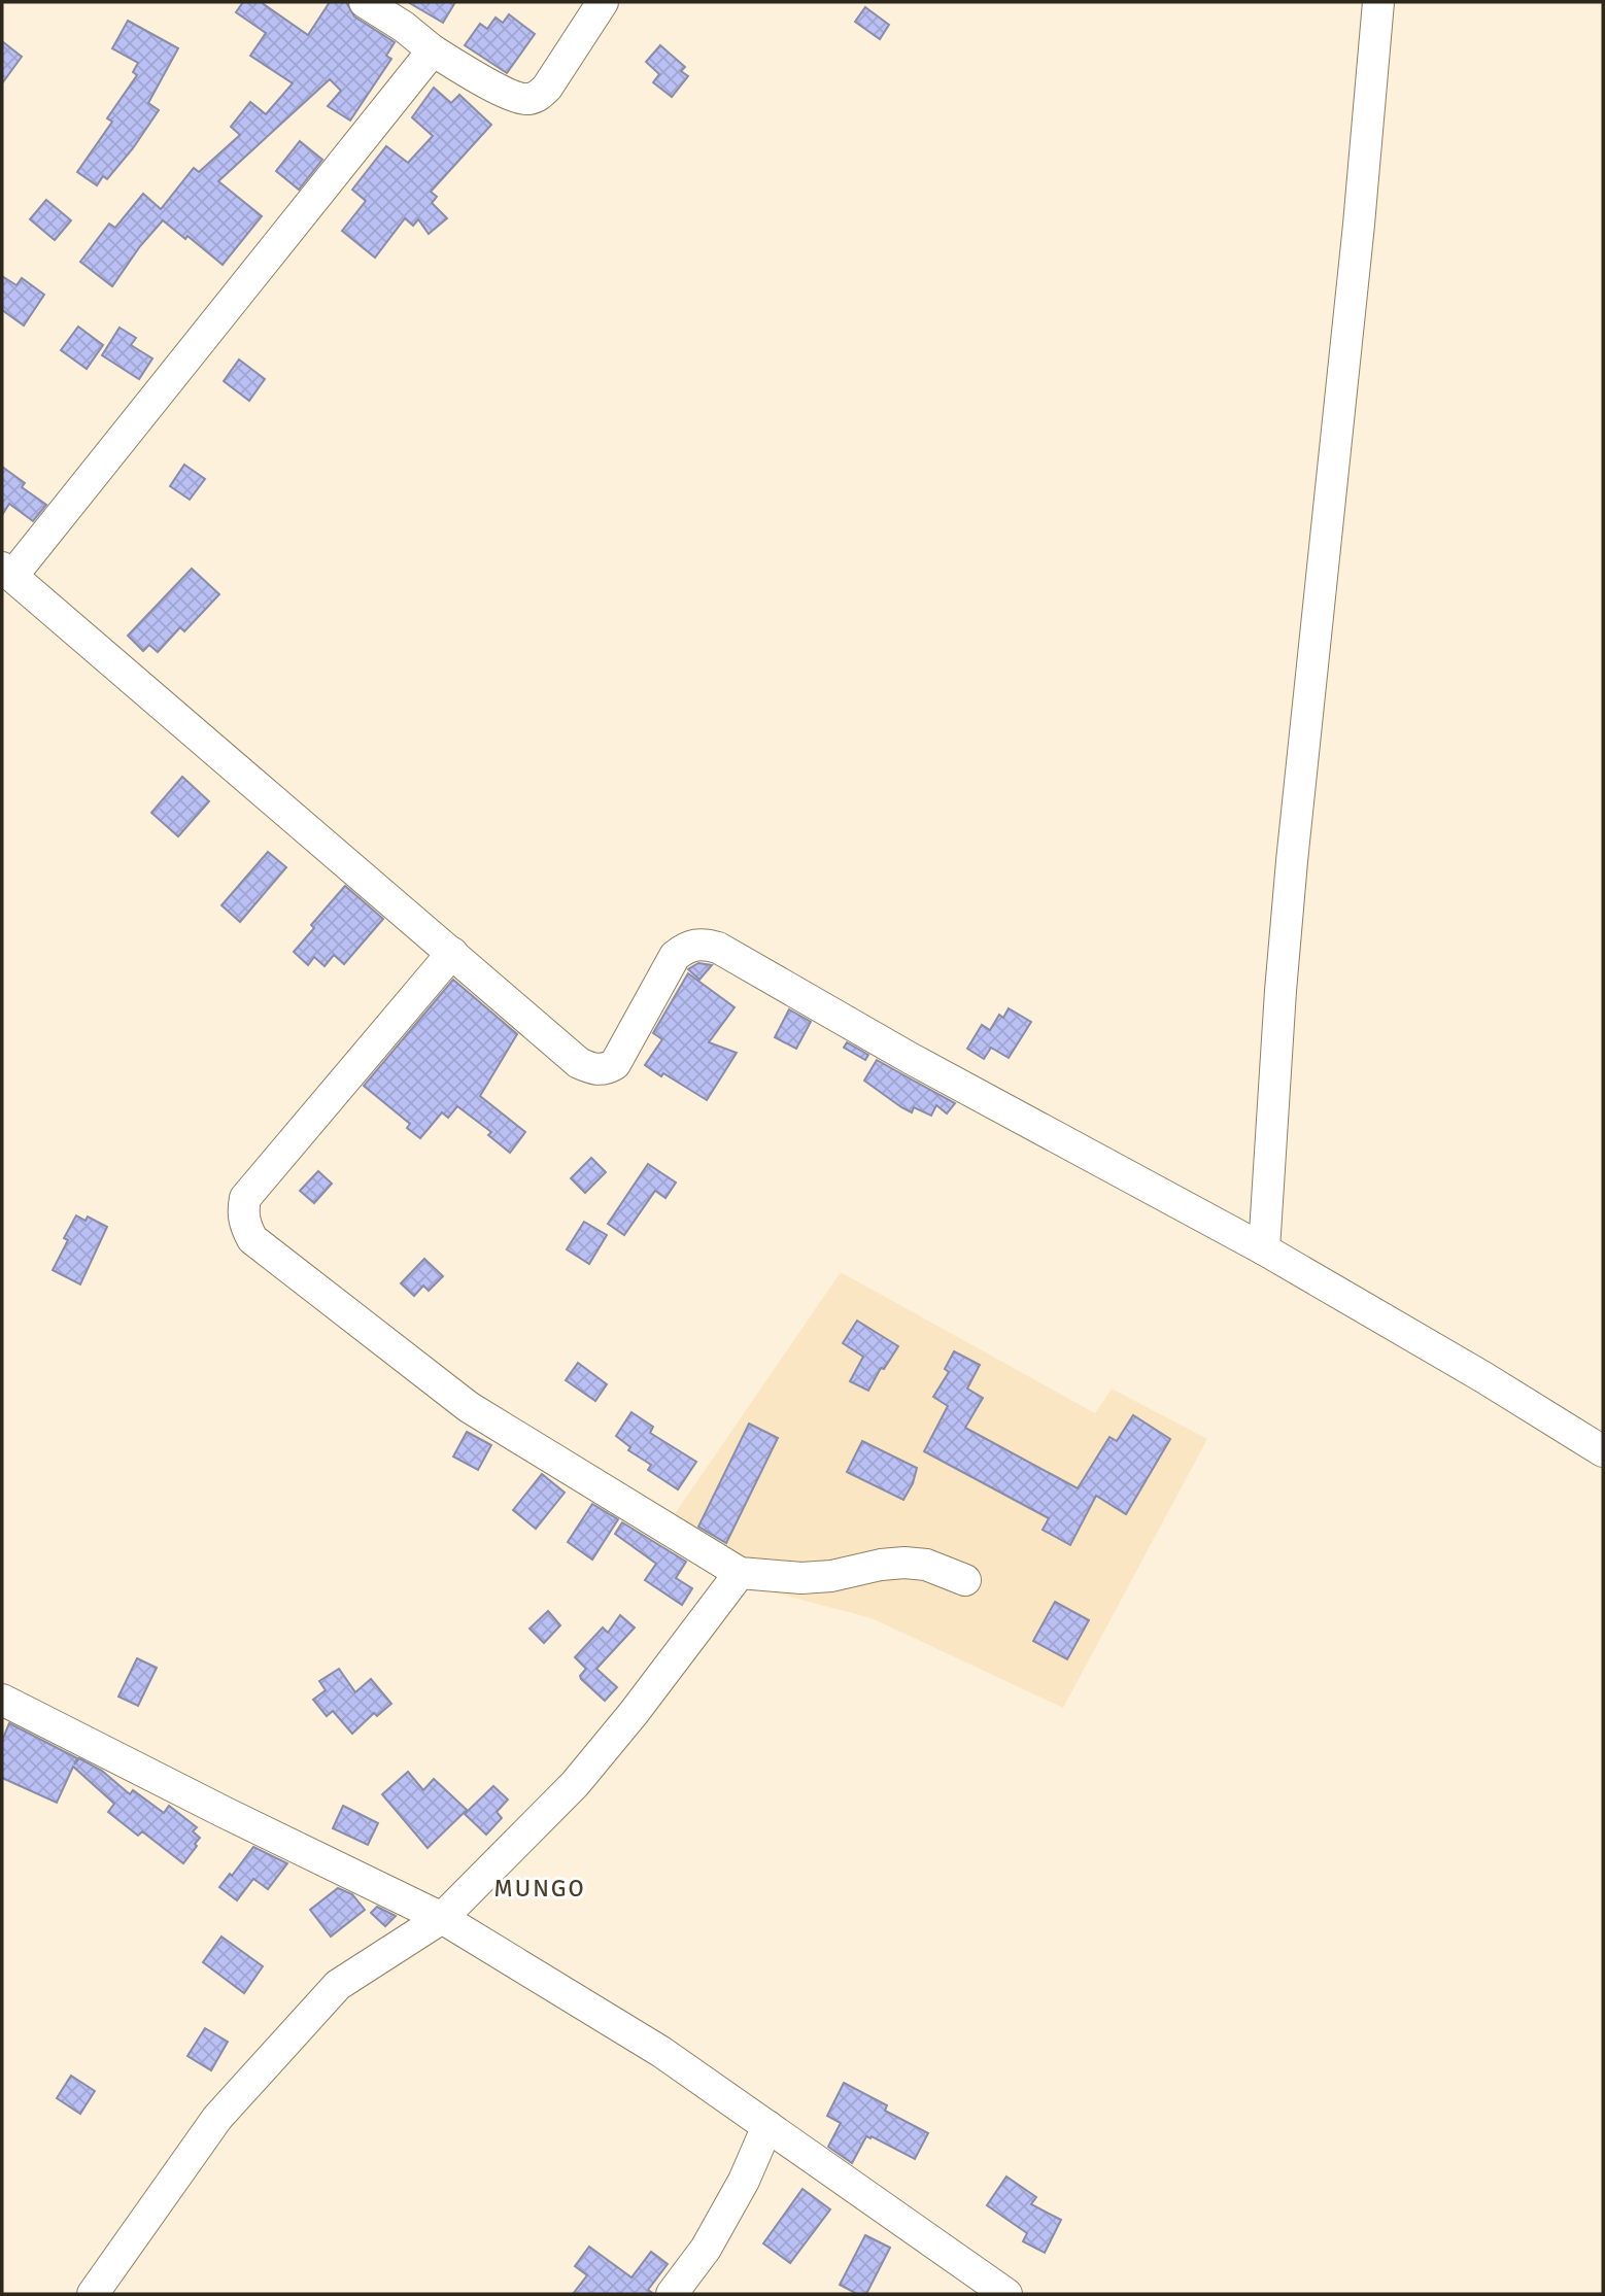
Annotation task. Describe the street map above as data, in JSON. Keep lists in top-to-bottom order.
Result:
{
  "districts": ["MUNGO"]
}
